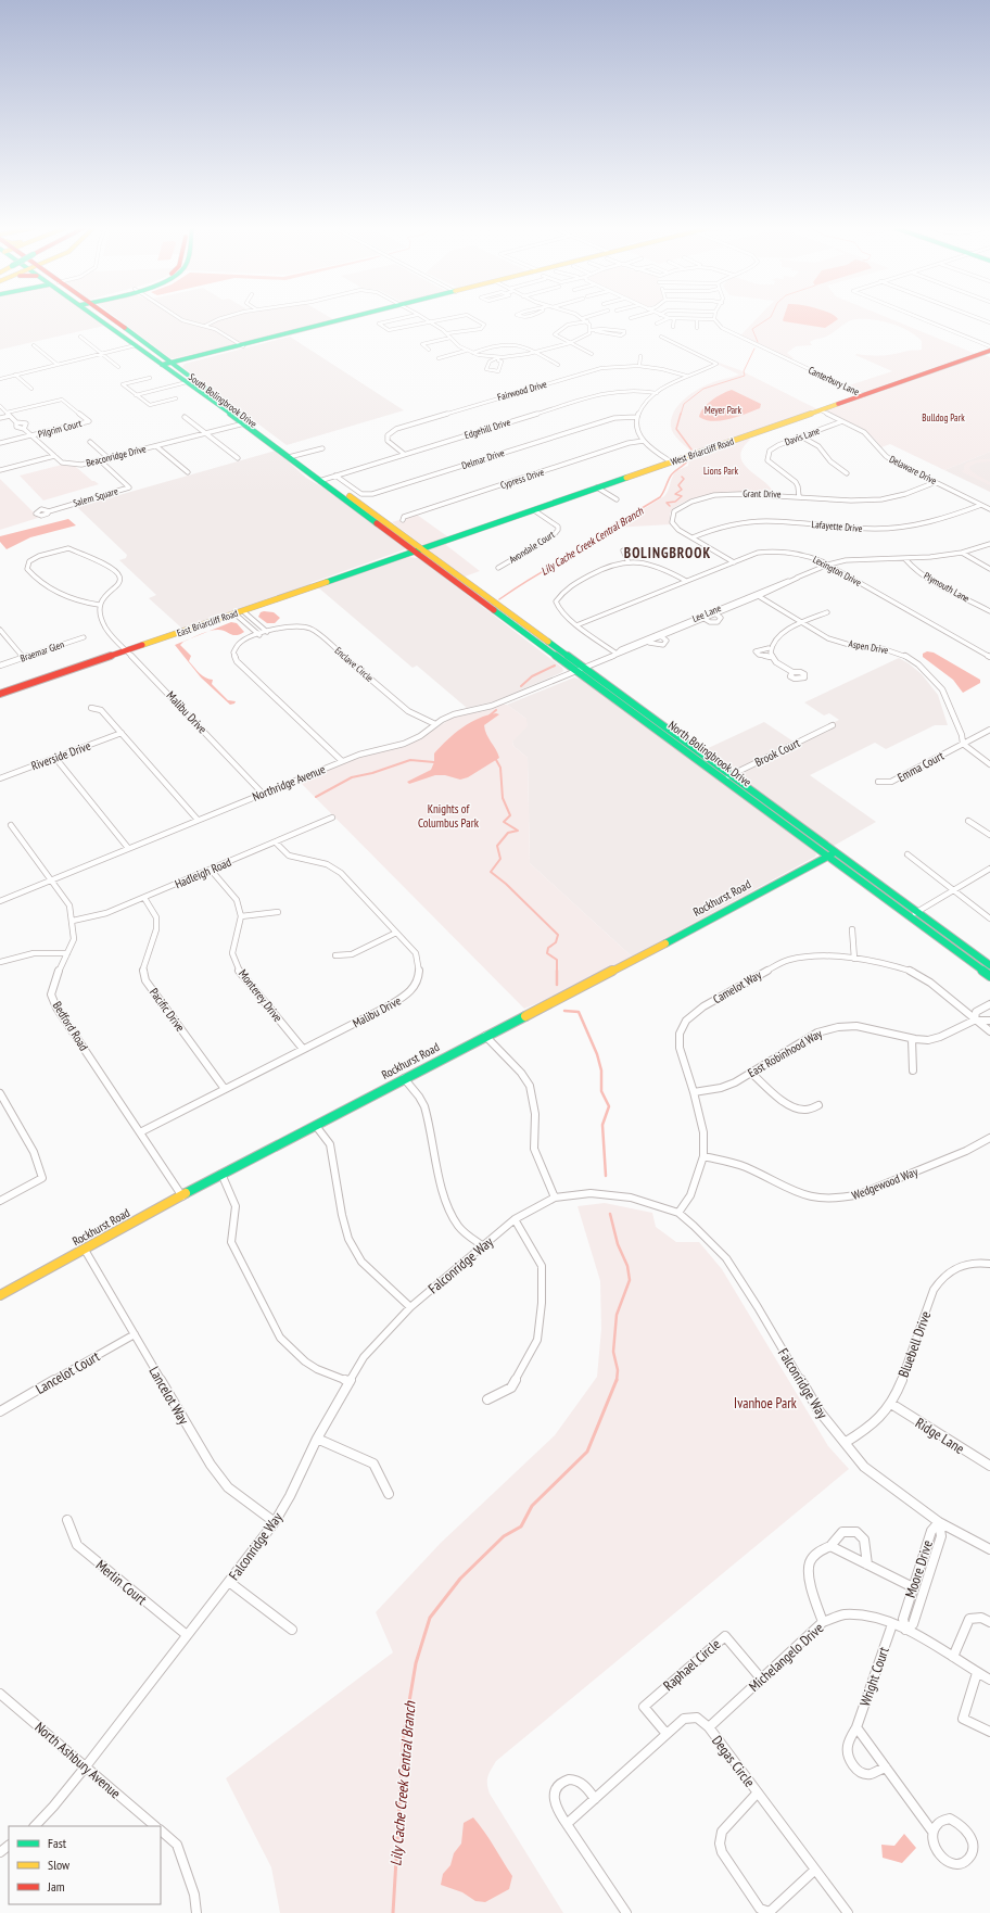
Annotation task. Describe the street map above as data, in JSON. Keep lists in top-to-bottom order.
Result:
{
  "streets": {
    "main road": [
      "South Bolingbrook Drive",
      "West Briarcliff Road",
      "East Briarcliff Road",
      "North Bolingbrook Drive",
      "Rockhurst Road"
    ],
    "street": [
      "Canterbury Lane",
      "Fairwood Drive",
      "Pilgrim Court",
      "Edgehill Drive",
      "Davis Lane",
      "Beaconridge Drive",
      "Delmar Drive",
      "Delaware Drive",
      "Cypress Drive",
      "Grant Drive",
      "Salem Square",
      "Lafayette Drive",
      "Avondale Court",
      "Lexington Drive",
      "Plymouth Lane",
      "Lee Lane",
      "Aspen Drive",
      "Braemar Glen",
      "Enclave Circle",
      "Malibu Drive",
      "Brook Court",
      "Riverside Drive",
      "Emma Court",
      "Northridge Avenue",
      "Hadleigh Road",
      "Camelot Way",
      "Monterey Drive",
      "Pacific Drive",
      "Bedford Road",
      "East Robinhood Way",
      "Wedgewood Way",
      "Falconridge Way",
      "Bluebell Drive",
      "Lancelot Court",
      "Lancelot Way",
      "Ridge Lane",
      "Moore Drive",
      "Merlin Court",
      "Michelangelo Drive",
      "Raphael Circle",
      "Wright Court",
      "North Ashbury Avenue",
      "Degas Circle"
    ]
  },
  "crossings": [
    ["Canterbury Lane", "West Briarcliff Road"],
    ["Fairwood Drive", "Edgehill Drive"],
    ["South Bolingbrook Drive", "Edgehill Drive"],
    ["South Bolingbrook Drive", "West Briarcliff Road"],
    ["South Bolingbrook Drive", "Beaconridge Drive"],
    ["South Bolingbrook Drive", "East Briarcliff Road"],
    ["South Bolingbrook Drive", "North Bolingbrook Drive"],
    ["Pilgrim Court", "Beaconridge Drive"],
    ["Edgehill Drive", "Delmar Drive"],
    ["Davis Lane", "Delaware Drive"],
    ["Davis Lane", "Grant Drive"],
    ["West Briarcliff Road", "Delaware Drive"],
    ["West Briarcliff Road", "Avondale Court"],
    ["West Briarcliff Road", "East Briarcliff Road"],
    ["West Briarcliff Road", "North Bolingbrook Drive"],
    ["Beaconridge Drive", "Salem Square"],
    ["Delaware Drive", "Grant Drive"],
    ["Delaware Drive", "Lafayette Drive"],
    ["Grant Drive", "Lafayette Drive"],
    ["Grant Drive", "Lexington Drive"],
    ["Lexington Drive", "Lee Lane"],
    ["Plymouth Lane", "Lee Lane"],
    ["Lee Lane", "Aspen Drive"],
    ["Lee Lane", "North Bolingbrook Drive"],
    ["Lee Lane", "Northridge Avenue"],
    ["East Briarcliff Road", "Malibu Drive"],
    ["East Briarcliff Road", "North Bolingbrook Drive"],
    ["Aspen Drive", "Emma Court"],
    ["Enclave Circle", "Northridge Avenue"],
    ["Malibu Drive", "Northridge Avenue"],
    ["Malibu Drive", "Hadleigh Road"],
    ["Malibu Drive", "Monterey Drive"],
    ["Malibu Drive", "Pacific Drive"],
    ["Malibu Drive", "Bedford Road"],
    ["Brook Court", "North Bolingbrook Drive"],
    ["North Bolingbrook Drive", "Northridge Avenue"],
    ["North Bolingbrook Drive", "Rockhurst Road"],
    ["Northridge Avenue", "Bedford Road"],
    ["Hadleigh Road", "Pacific Drive"],
    ["Hadleigh Road", "Bedford Road"],
    ["Rockhurst Road", "Bedford Road"],
    ["Rockhurst Road", "Lancelot Way"],
    ["Camelot Way", "East Robinhood Way"],
    ["Camelot Way", "Wedgewood Way"],
    ["Camelot Way", "Falconridge Way"],
    ["Falconridge Way", "Bluebell Drive"],
    ["Falconridge Way", "Lancelot Way"],
    ["Falconridge Way", "Moore Drive"],
    ["Falconridge Way", "Merlin Court"],
    ["Falconridge Way", "North Ashbury Avenue"],
    ["Bluebell Drive", "Ridge Lane"],
    ["Lancelot Court", "Lancelot Way"],
    ["Moore Drive", "Michelangelo Drive"],
    ["Michelangelo Drive", "Raphael Circle"],
    ["Michelangelo Drive", "Wright Court"],
    ["Michelangelo Drive", "Degas Circle"],
    ["Raphael Circle", "Degas Circle"]
  ],
  "districts": ["BOLINGBROOK"],
  "water": ["Lily Cache Creek Central Branch"],
  "parks": [
    "Meyer Park",
    "Bulldog Park",
    "Lions Park",
    "Knights of Columbus Park",
    "Ivanhoe Park"
  ],
  "legend": ["Fast", "Slow", "Jam"]
}
